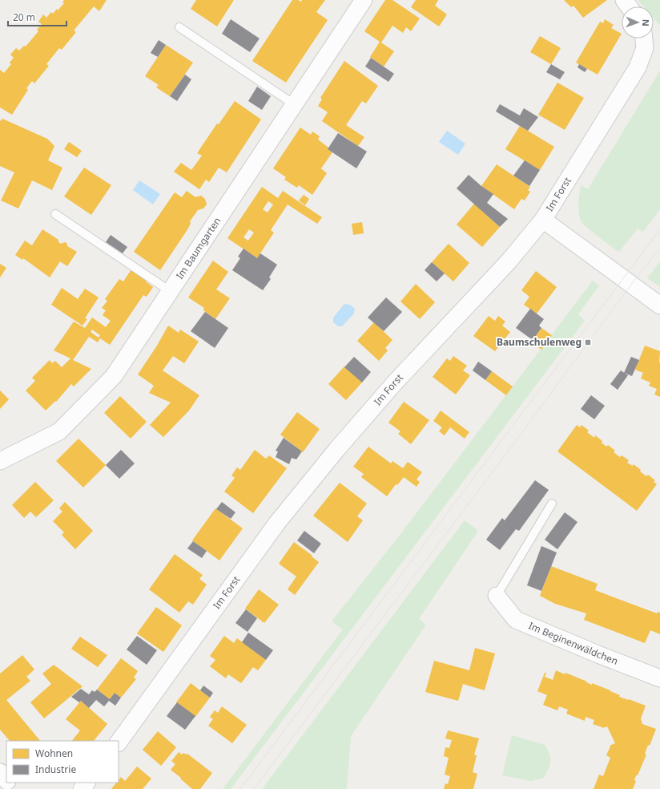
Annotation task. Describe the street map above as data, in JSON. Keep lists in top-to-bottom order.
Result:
{
  "streets": {
    "street": ["Im Forst", "Im Baumgarten", "Im Beginenwäldchen"]
  },
  "places": {
    "transit": ["Baumschulenweg"]
  },
  "legend": ["Wohnen", "Industrie"],
  "scale_bar": "20 m",
  "north": "right"
}
